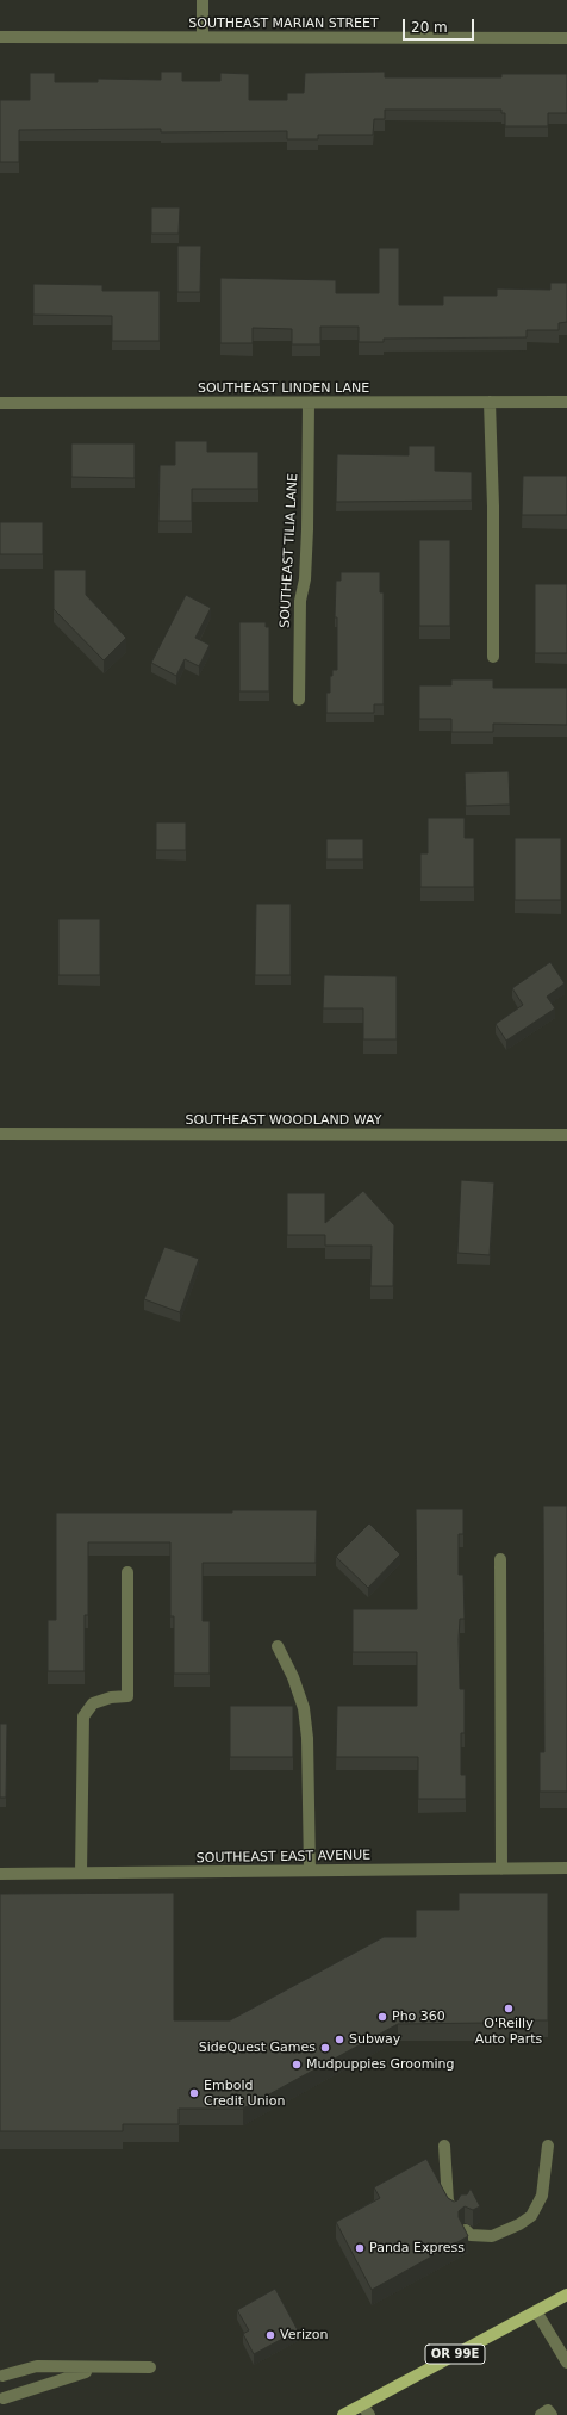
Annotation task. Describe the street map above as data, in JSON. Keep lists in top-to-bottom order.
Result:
{
  "streets": {
    "main road": ["OR 99E"],
    "street": [
      "SOUTHEAST MARIAN STREET",
      "SOUTHEAST LINDEN LANE",
      "SOUTHEAST TILIA LANE",
      "SOUTHEAST WOODLAND WAY",
      "SOUTHEAST EAST AVENUE"
    ]
  },
  "crossings": [
    ["SOUTHEAST LINDEN LANE", "SOUTHEAST TILIA LANE"]
  ],
  "places": [
    "O'Reilly Auto Parts",
    "Pho 360",
    "Subway",
    "SideQuest Games",
    "Mudpuppies Grooming",
    "Embold Credit Union",
    "Panda Express",
    "Verizon"
  ],
  "scale_bar": "20 m"
}
